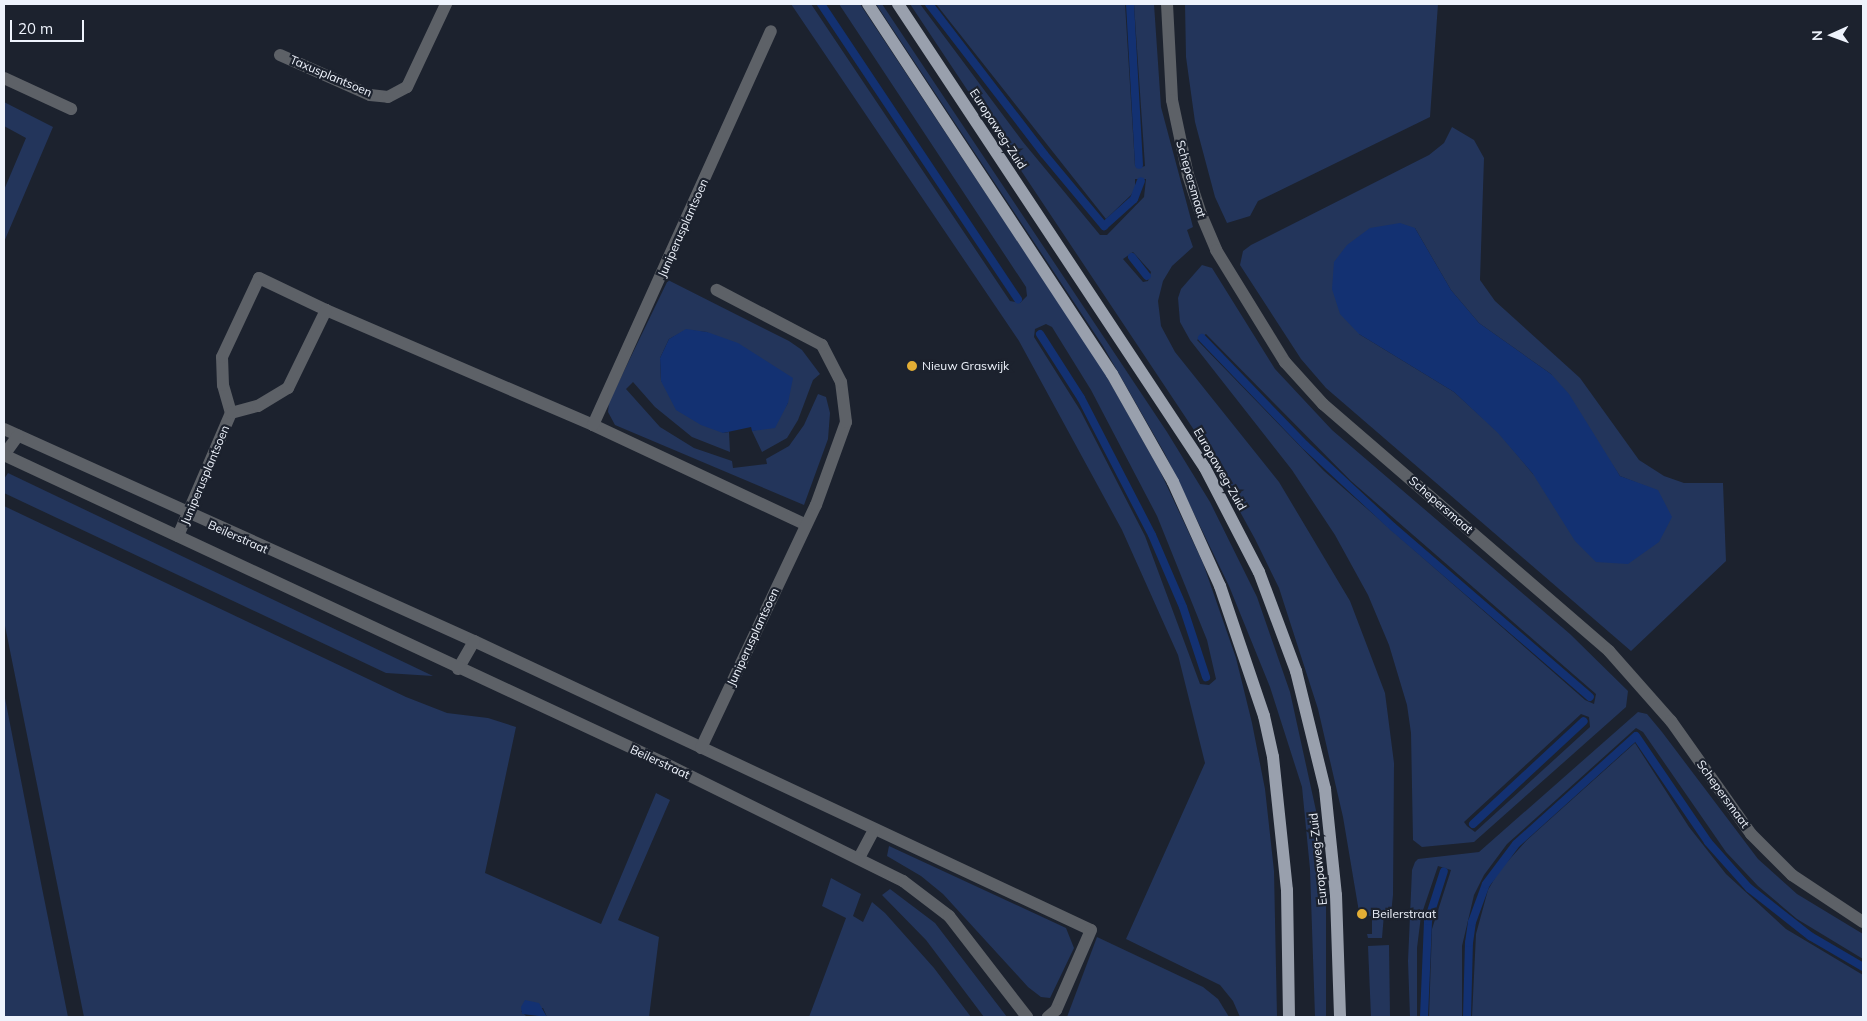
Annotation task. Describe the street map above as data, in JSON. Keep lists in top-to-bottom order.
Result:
{
  "streets": {
    "main road": ["Europaweg-Zuid"],
    "street": [
      "Taxusplantsoen",
      "Schepersmaat",
      "Juniperusplantsoen",
      "Beilerstraat"
    ]
  },
  "crossings": [
    ["Juniperusplantsoen", "Beilerstraat"]
  ],
  "places": ["Nieuw Graswijk", "Beilerstraat"],
  "scale_bar": "20 m",
  "north": "left"
}
